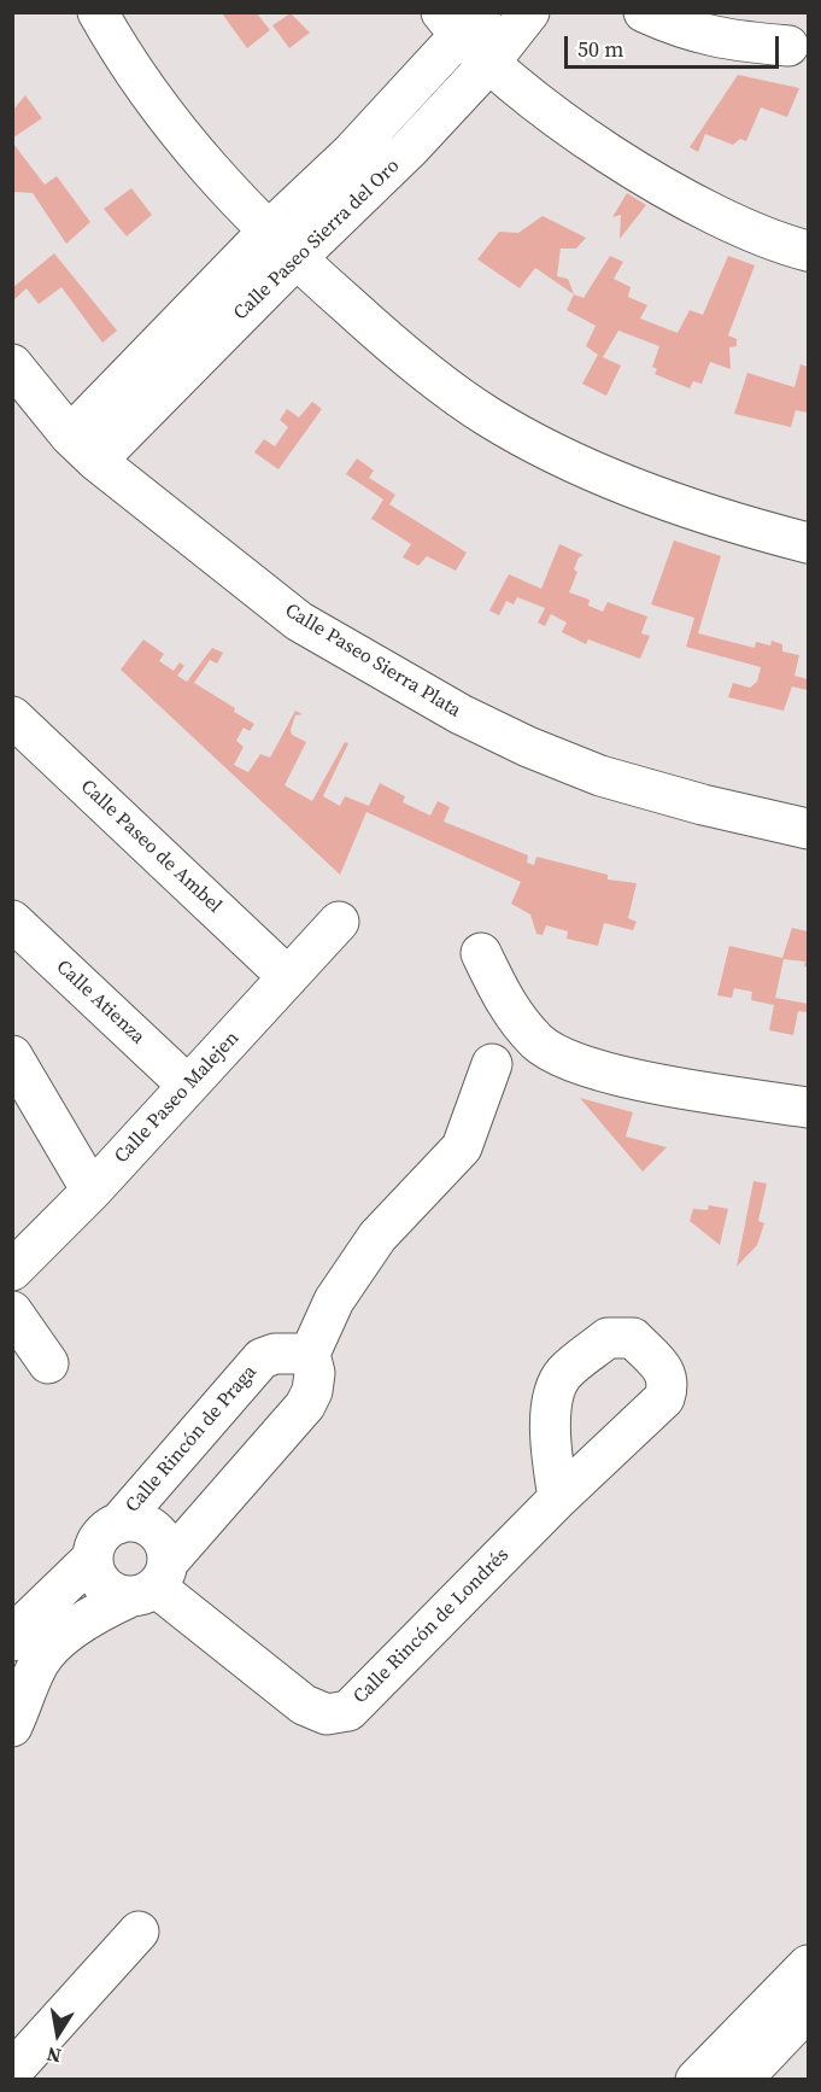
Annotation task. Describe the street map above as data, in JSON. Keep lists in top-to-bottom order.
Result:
{
  "streets": {
    "street": [
      "Calle Paseo Sierra del Oro",
      "Calle Paseo Sierra Plata",
      "Calle Paseo de Ambel",
      "Calle Atienza",
      "Calle Paseo Malejen",
      "Calle Rincón de Praga",
      "Calle Rincón de Londrés"
    ]
  },
  "crossings": [
    ["Calle Paseo Sierra del Oro", "Calle Paseo Sierra Plata"],
    ["Calle Paseo de Ambel", "Calle Paseo Malejen"],
    ["Calle Atienza", "Calle Paseo Malejen"],
    ["Calle Rincón de Praga", "Calle Rincón de Londrés"]
  ],
  "scale_bar": "50 m",
  "north": "bottom"
}
